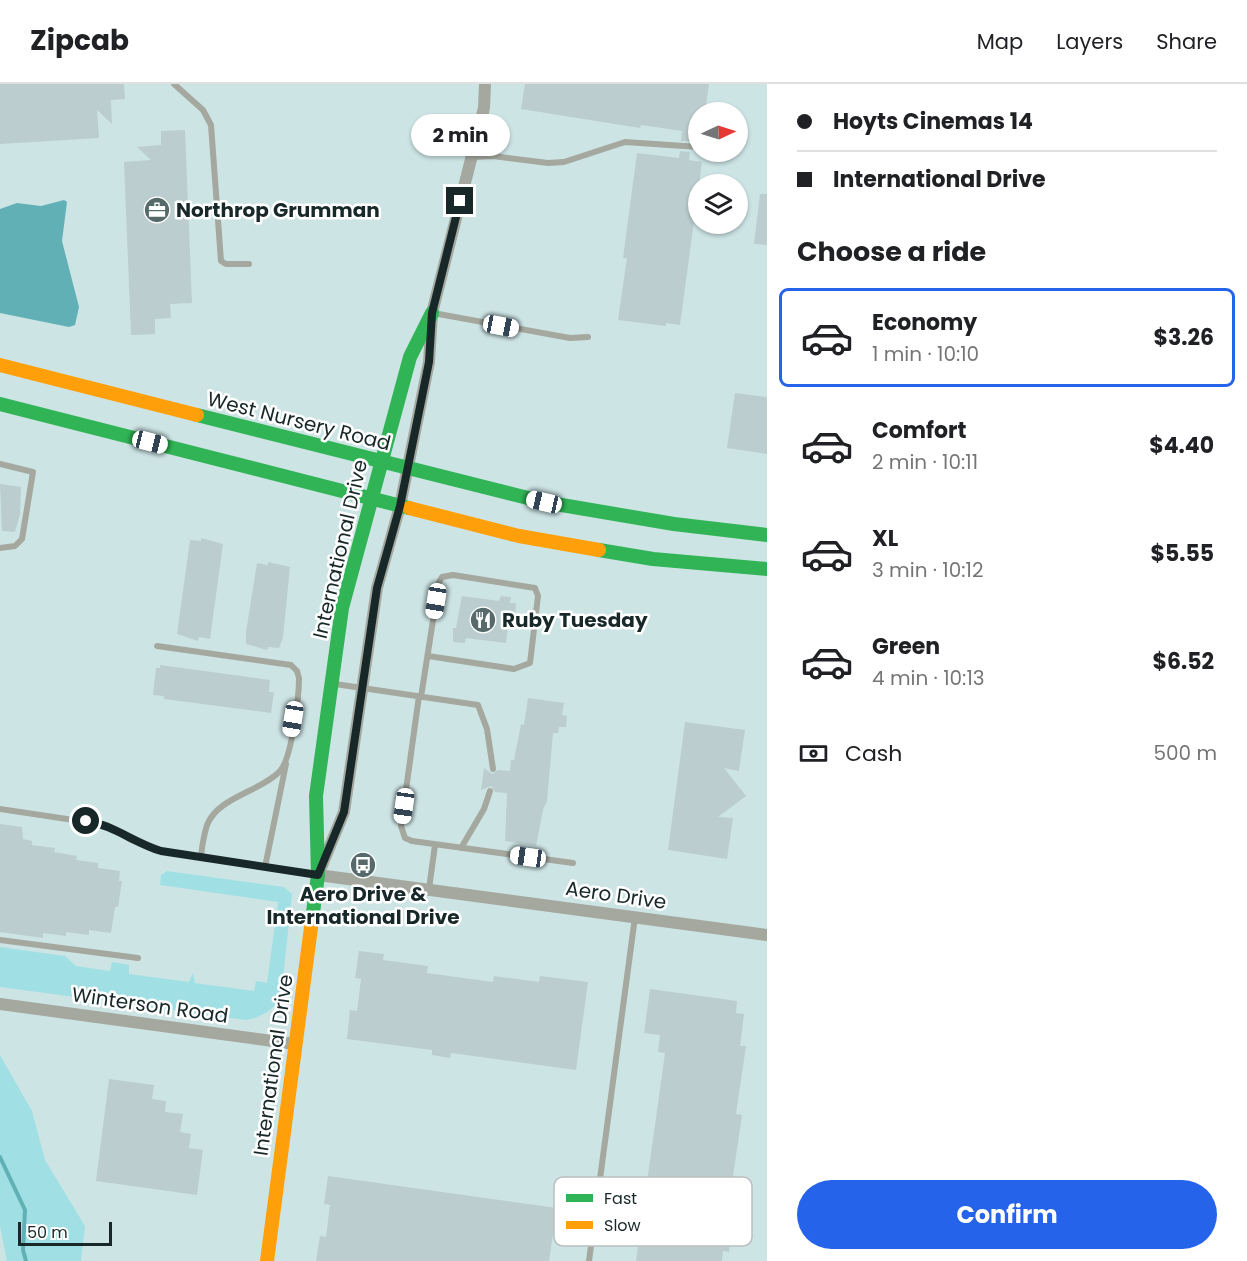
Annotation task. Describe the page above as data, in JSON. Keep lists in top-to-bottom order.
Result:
{
  "streets": {
    "main road": ["West Nursery Road", "International Drive"],
    "street": ["Aero Drive", "Winterson Road"]
  },
  "crossings": [
    ["West Nursery Road", "International Drive"],
    ["International Drive", "Aero Drive"],
    ["International Drive", "Winterson Road"]
  ],
  "places": {
    "office": ["Northrop Grumman"],
    "restaurant": ["Ruby Tuesday"],
    "bus stop": ["Aero Drive & International Drive"]
  },
  "legend": ["Fast", "Slow"],
  "scale_bar": "50 m",
  "north": "right",
  "page": {
    "header": "Zipcab",
    "nav": ["Map", "Layers", "Share"],
    "banner": ["Hoyts Cinemas 14", "International Drive"],
    "bubble": "2 min",
    "heading": "Choose a ride",
    "list": [
      {
        "name": "Economy",
        "note": "1 min · 10:10",
        "value": "$3.26"
      },
      {
        "name": "Comfort",
        "note": "2 min · 10:11",
        "value": "$4.40"
      },
      {
        "name": "XL",
        "note": "3 min · 10:12",
        "value": "$5.55"
      },
      {
        "name": "Green",
        "note": "4 min · 10:13",
        "value": "$6.52"
      }
    ],
    "pay": ["Cash", "500 m"],
    "buttons": "Confirm",
    "scale": "50 m"
  }
}
